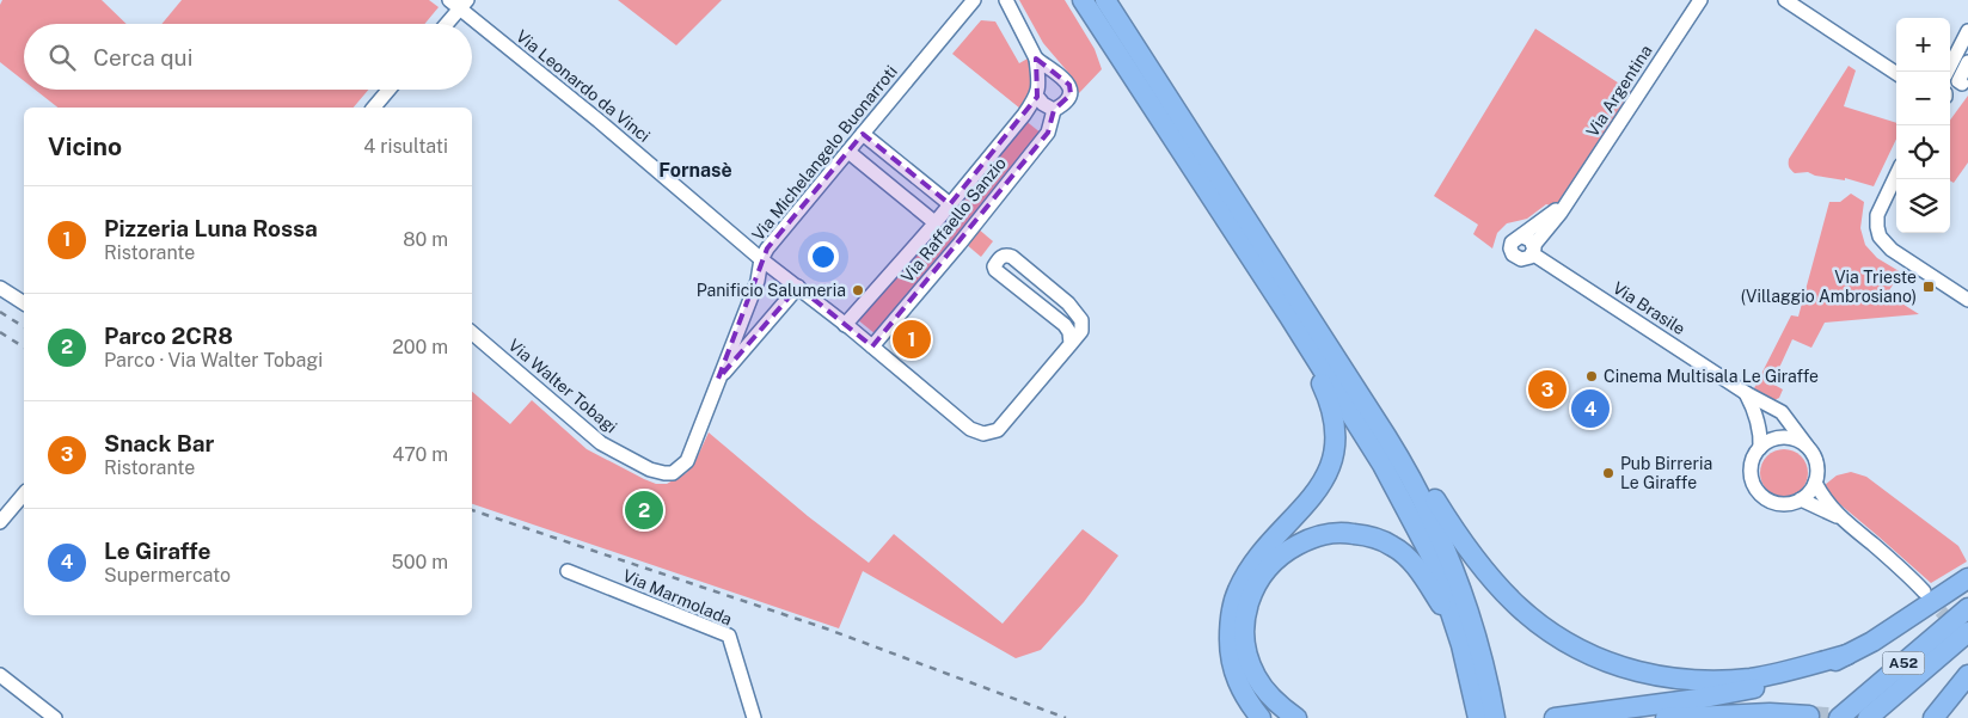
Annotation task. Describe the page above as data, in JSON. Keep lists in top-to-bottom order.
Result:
{
  "streets": {
    "highway": ["A52"],
    "street": [
      "Via Leonardo da Vinci",
      "Via Argentina",
      "Via Michelangelo Buonarroti",
      "Via Raffaello Sanzio",
      "Via Brasile",
      "Via Walter Tobagi",
      "Via Marmolada"
    ]
  },
  "crossings": [
    ["Via Leonardo da Vinci", "Via Michelangelo Buonarroti"],
    ["Via Leonardo da Vinci", "Via Raffaello Sanzio"],
    ["Via Argentina", "Via Brasile"],
    ["Via Michelangelo Buonarroti", "Via Walter Tobagi"]
  ],
  "districts": ["Fornasè"],
  "places": {
    "transit": ["Via Trieste (Villaggio Ambrosiano)"],
    "other": ["Panificio Salumeria", "Cinema Multisala Le Giraffe", "Pub Birreria Le Giraffe"]
  },
  "page": {
    "map_buttons": ["+", "−"],
    "search": "Cerca qui",
    "heading": ["Vicino", "4 risultati"],
    "list": [
      {
        "mark": "1",
        "name": "Pizzeria Luna Rossa",
        "note": "Ristorante",
        "value": "80 m"
      },
      {
        "mark": "2",
        "name": "Parco 2CR8",
        "note": "Parco · Via Walter Tobagi",
        "value": "200 m"
      },
      {
        "mark": "3",
        "name": "Snack Bar",
        "note": "Ristorante",
        "value": "470 m"
      },
      {
        "mark": "4",
        "name": "Le Giraffe",
        "note": "Supermercato",
        "value": "500 m"
      }
    ],
    "pins": [
      "1",
      "3",
      "4",
      "2"
    ]
  }
}
